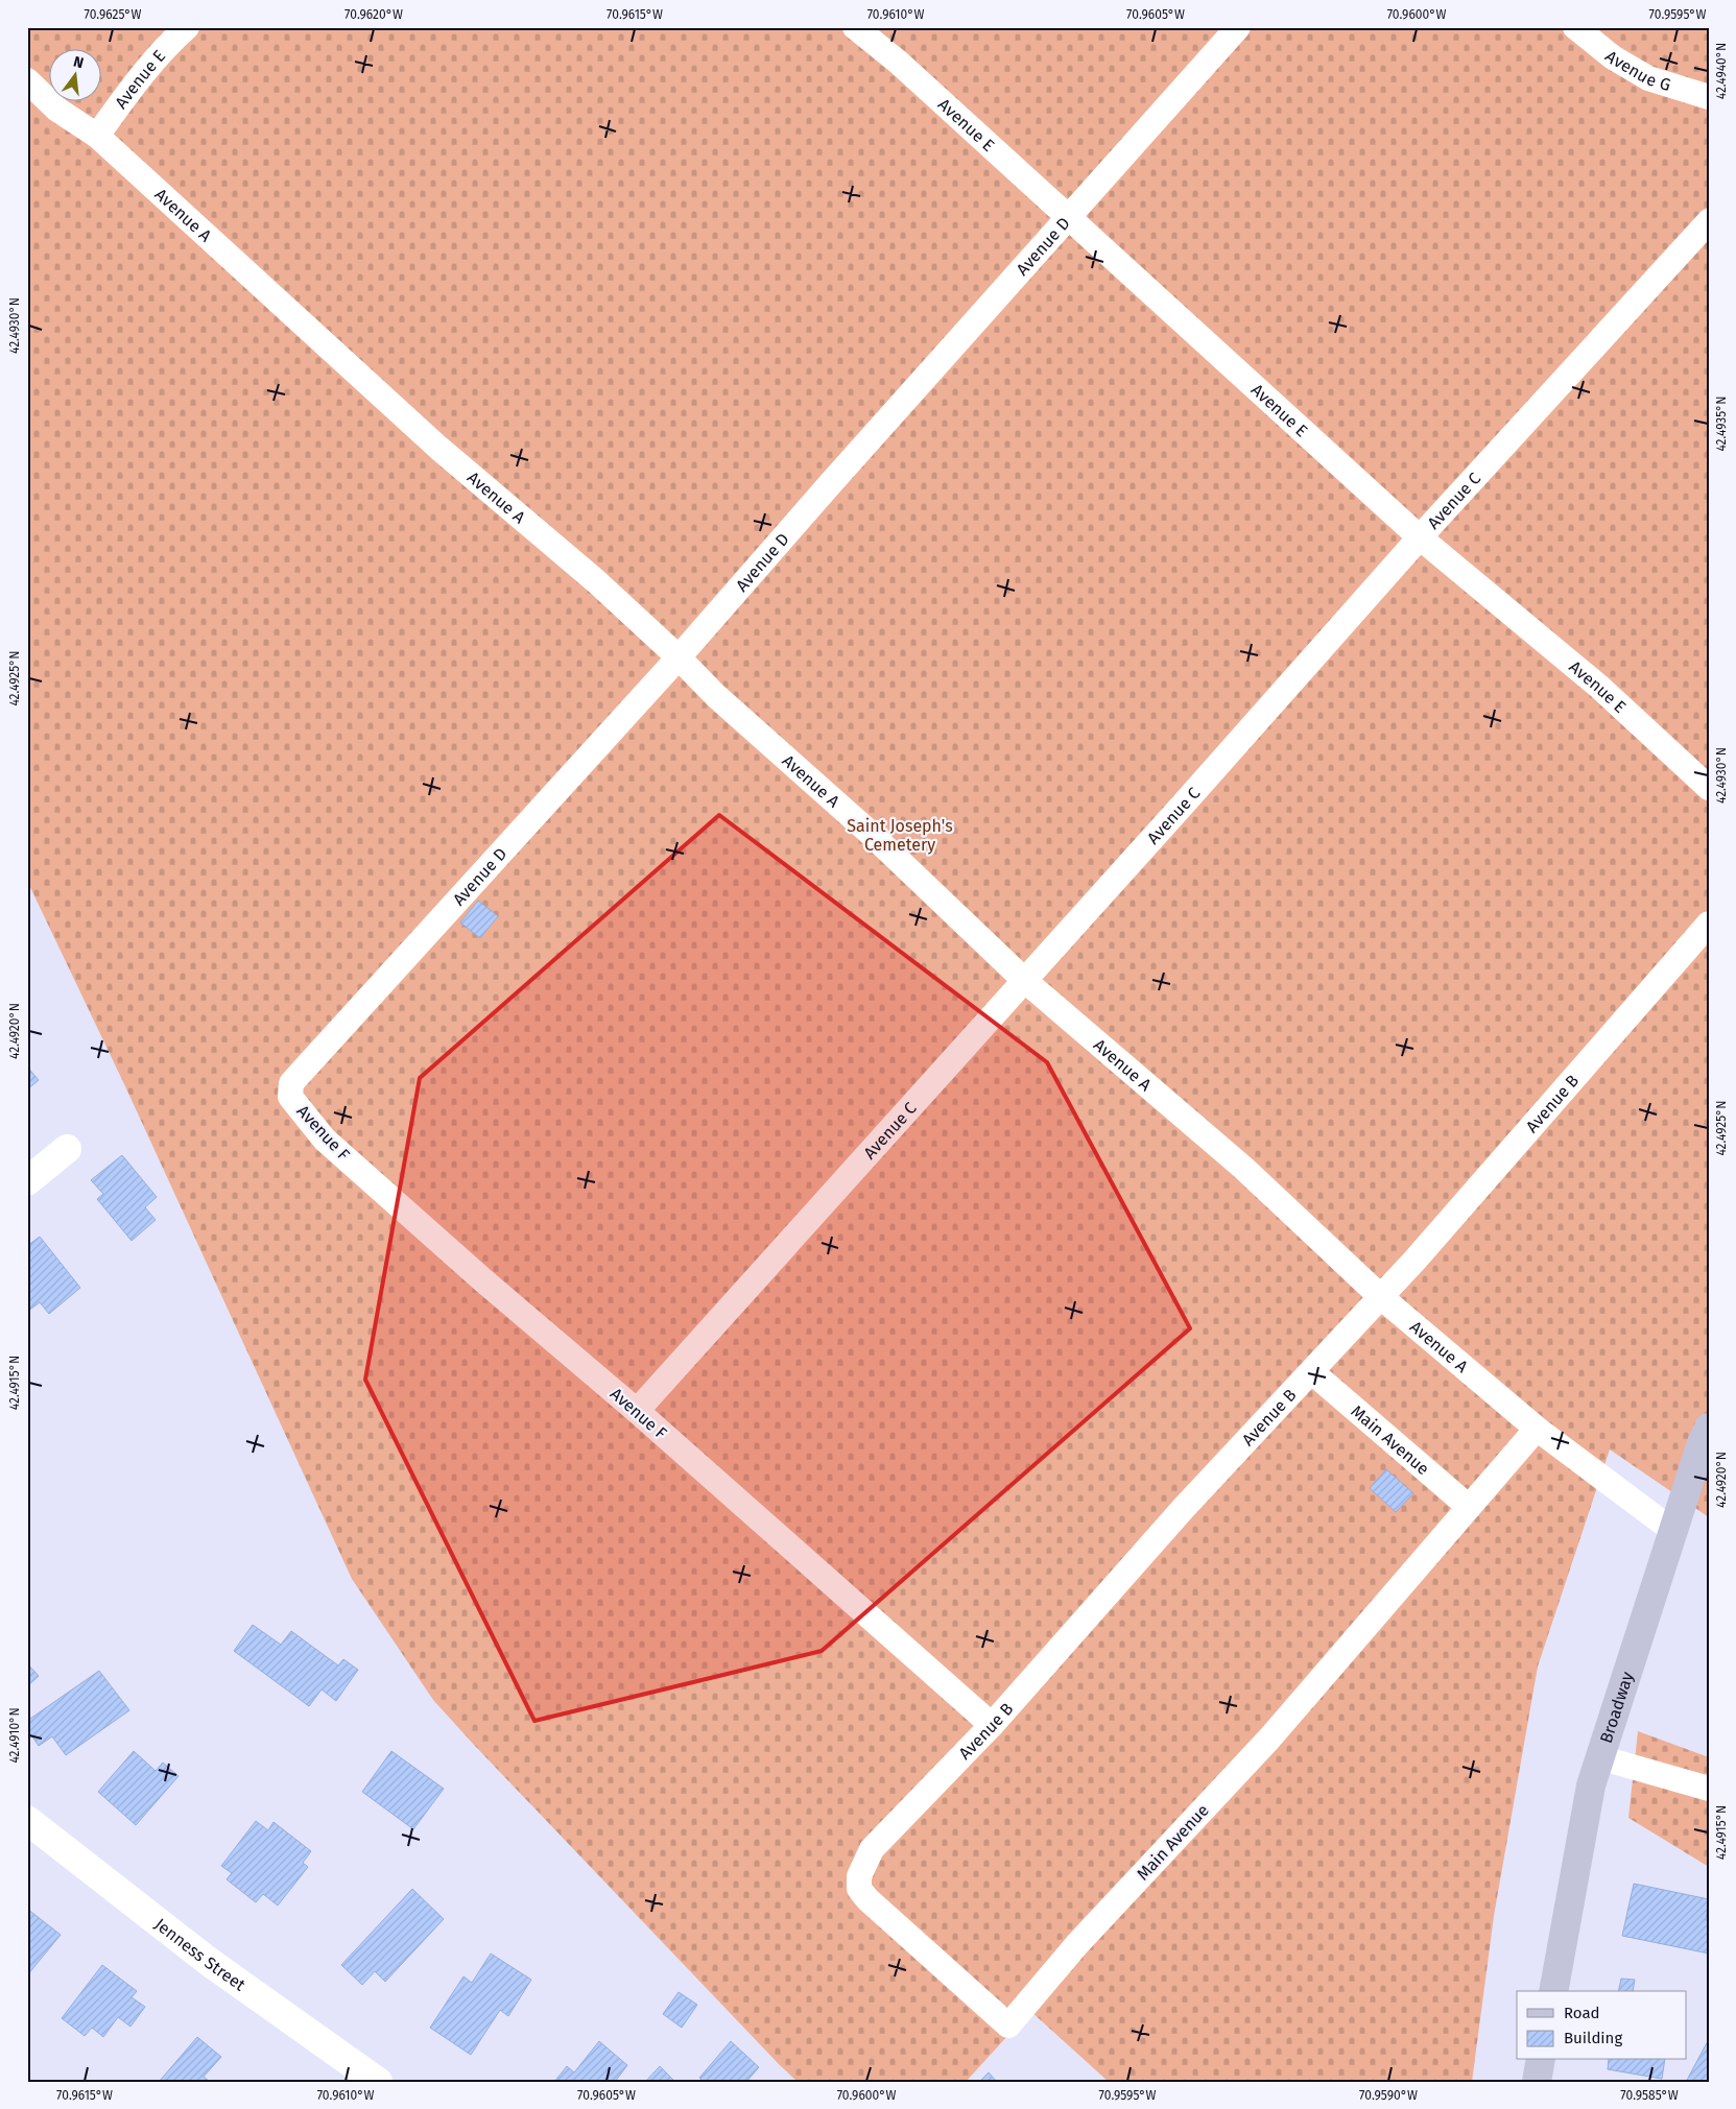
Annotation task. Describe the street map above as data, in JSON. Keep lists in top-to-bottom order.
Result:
{
  "streets": {
    "main road": ["Broadway"],
    "street": ["Jenness Street"],
    "lane": [
      "Avenue G",
      "Avenue E",
      "Avenue A",
      "Avenue D",
      "Avenue C",
      "Avenue B",
      "Avenue F",
      "Main Avenue"
    ]
  },
  "crossings": [
    ["Avenue E", "Avenue A"],
    ["Avenue E", "Avenue D"],
    ["Avenue E", "Avenue C"],
    ["Avenue A", "Avenue D"],
    ["Avenue A", "Avenue C"],
    ["Avenue A", "Avenue B"],
    ["Avenue A", "Main Avenue"],
    ["Avenue A", "Broadway"],
    ["Avenue D", "Avenue F"],
    ["Avenue C", "Avenue F"],
    ["Avenue B", "Avenue F"],
    ["Avenue B", "Main Avenue"]
  ],
  "parks": ["Saint Joseph's Cemetery"],
  "legend": ["Road", "Building"],
  "north": "top",
  "coordinates": [
    "70.9625°W",
    "70.9620°W",
    "70.9615°W",
    "70.9610°W",
    "70.9605°W",
    "70.9600°W",
    "70.9595°W",
    "42.4940°N",
    "42.4930°N",
    "42.4935°N",
    "42.4925°N",
    "42.4920°N",
    "42.4915°N",
    "42.4910°N",
    "70.9590°W",
    "70.9585°W"
  ]
}
